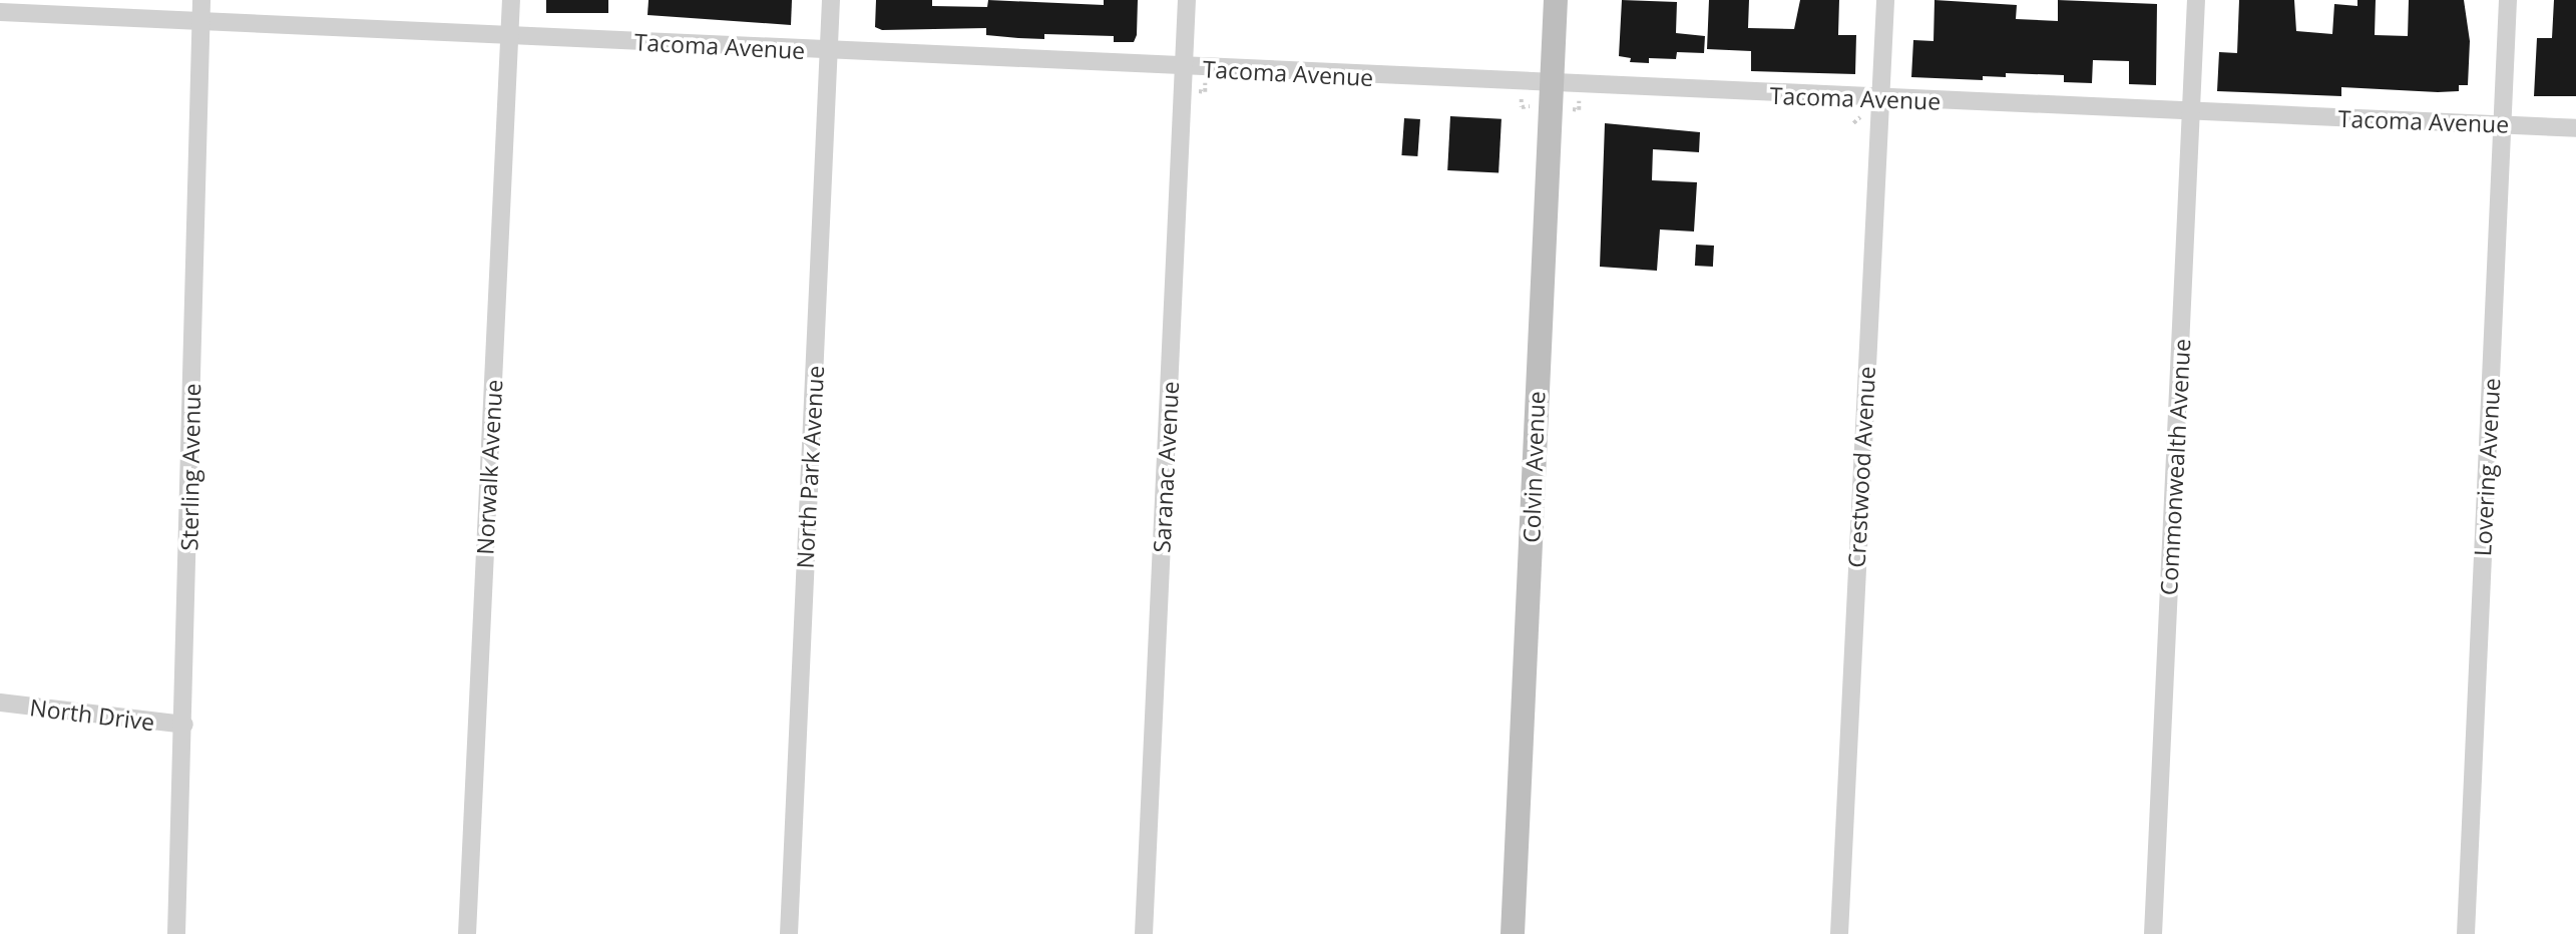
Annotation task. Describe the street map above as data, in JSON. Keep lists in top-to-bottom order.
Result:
{
  "streets": {
    "street": [
      "Tacoma Avenue",
      "Sterling Avenue",
      "Norwalk Avenue",
      "North Park Avenue",
      "Saranac Avenue",
      "Colvin Avenue",
      "Crestwood Avenue",
      "Commonwealth Avenue",
      "Lovering Avenue",
      "North Drive"
    ]
  },
  "crossings": [
    ["Tacoma Avenue", "Sterling Avenue"],
    ["Tacoma Avenue", "Norwalk Avenue"],
    ["Tacoma Avenue", "North Park Avenue"],
    ["Tacoma Avenue", "Saranac Avenue"],
    ["Tacoma Avenue", "Colvin Avenue"],
    ["Tacoma Avenue", "Crestwood Avenue"],
    ["Tacoma Avenue", "Commonwealth Avenue"],
    ["Tacoma Avenue", "Lovering Avenue"],
    ["Sterling Avenue", "North Drive"]
  ]
}
